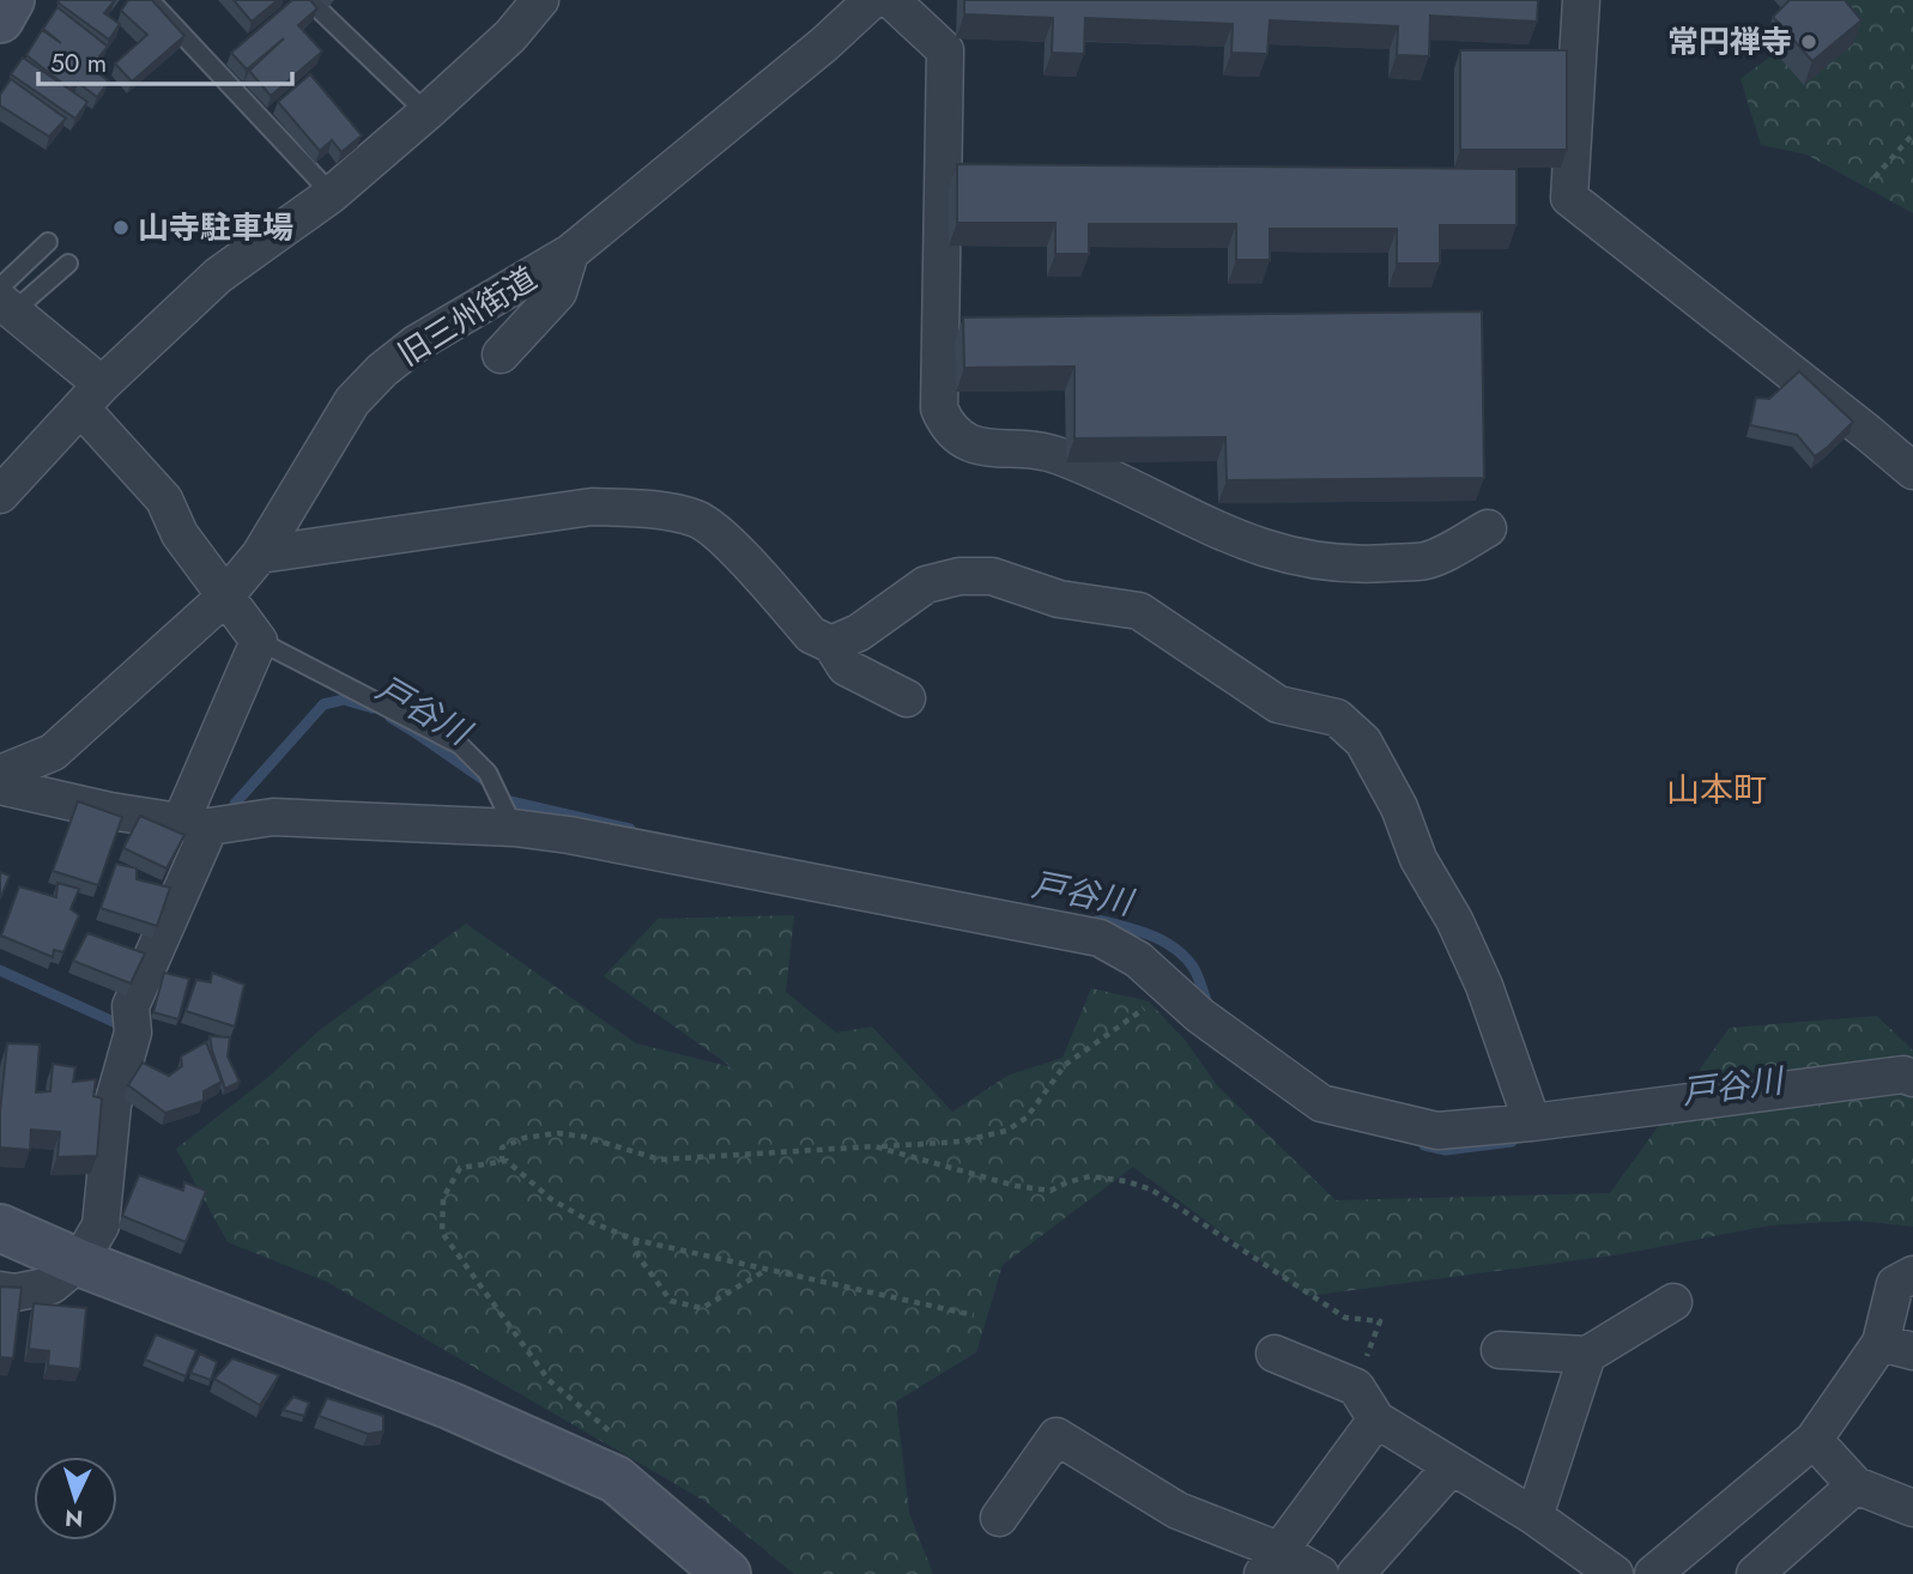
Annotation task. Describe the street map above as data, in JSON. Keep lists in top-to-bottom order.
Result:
{
  "streets": {
    "street": ["旧三州街道"]
  },
  "districts": ["山本町"],
  "water": ["戸谷川"],
  "places": ["常円禅寺", "山寺駐車場"],
  "scale_bar": "50 m",
  "north": "bottom"
}
